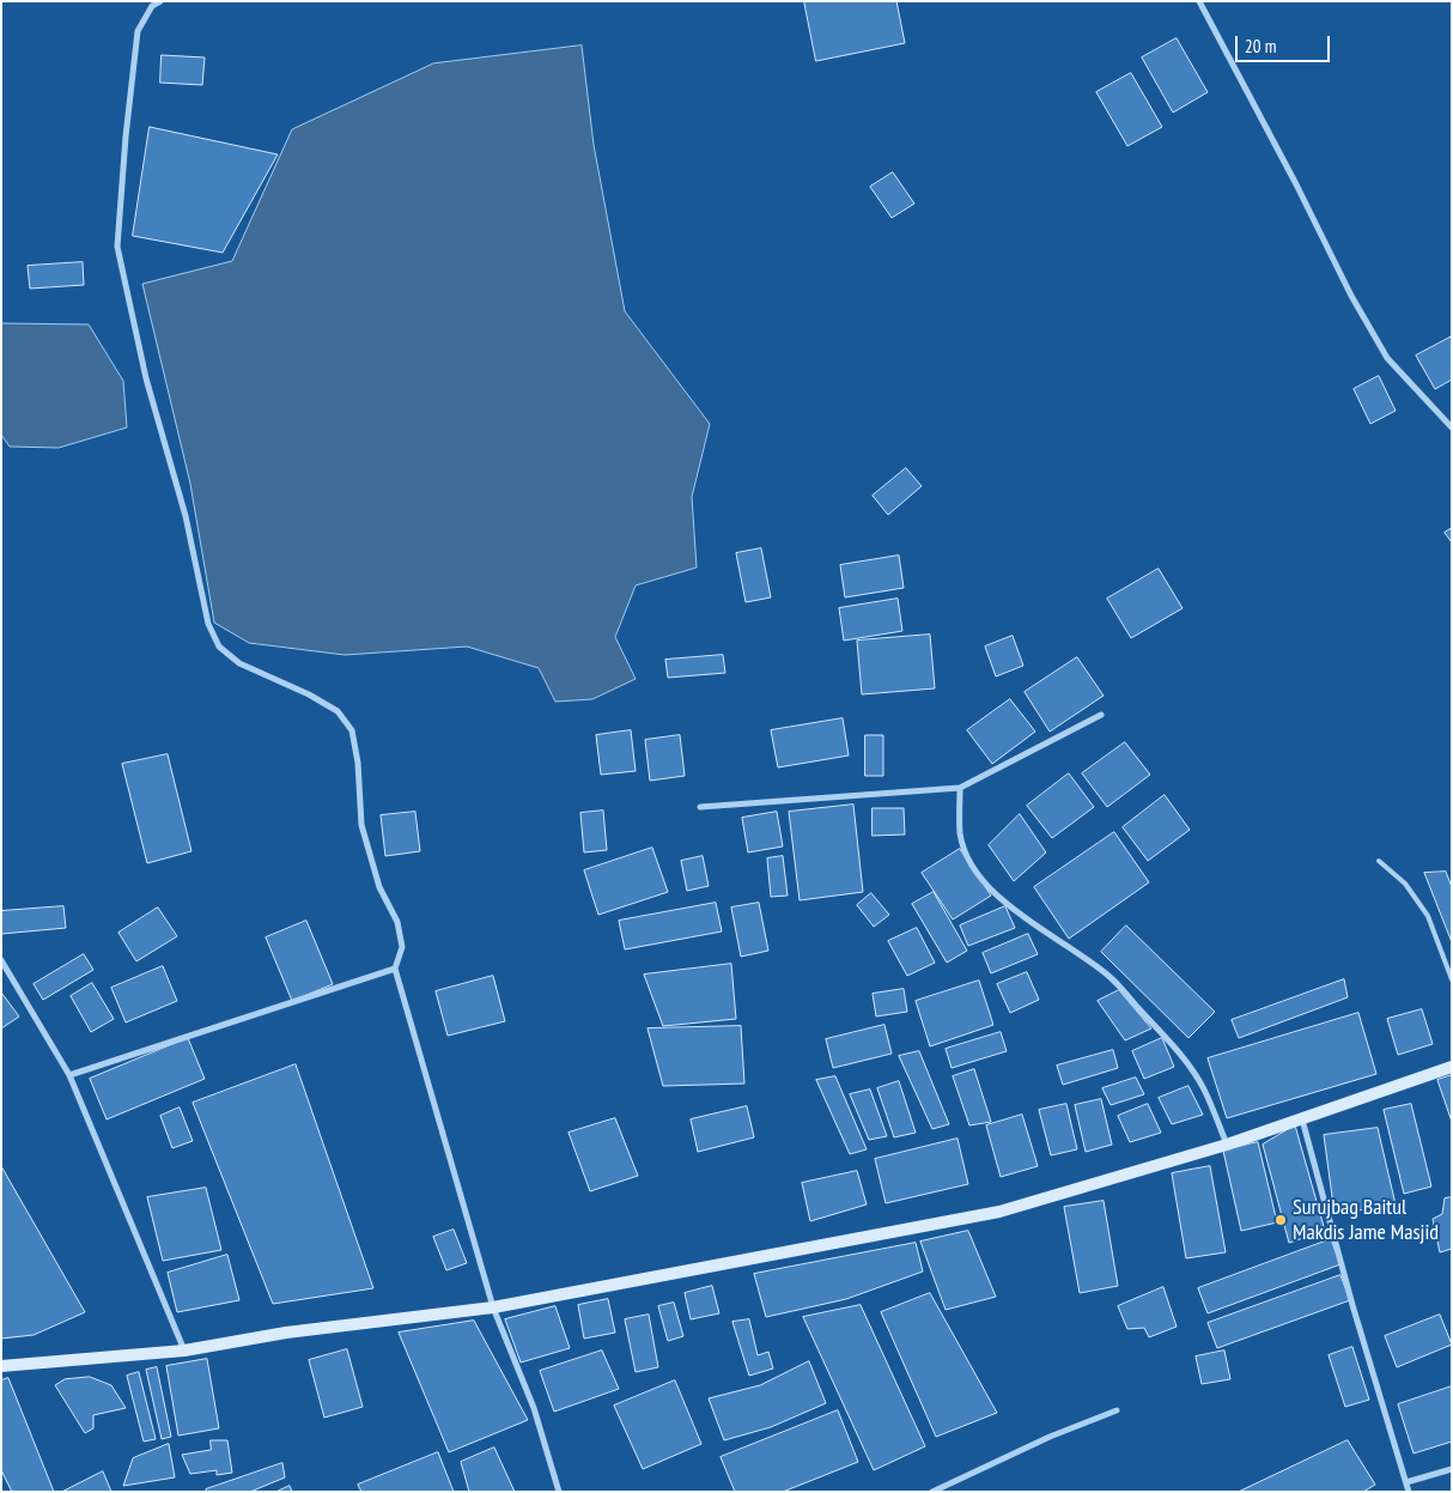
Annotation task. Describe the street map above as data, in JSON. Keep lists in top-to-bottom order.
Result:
{
  "places": ["Surujbag Baitul Makdis Jame Masjid"],
  "scale_bar": "20 m"
}
